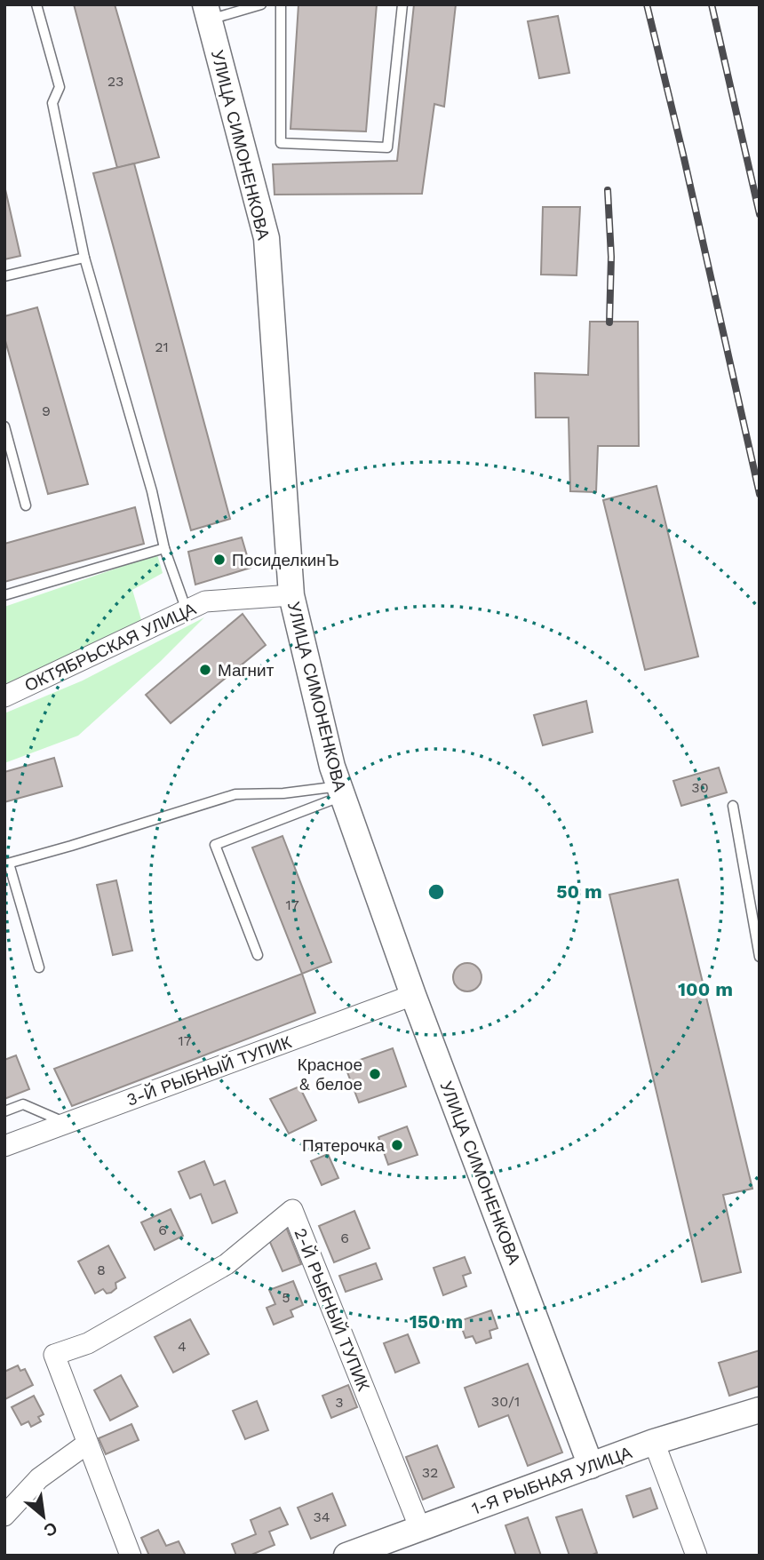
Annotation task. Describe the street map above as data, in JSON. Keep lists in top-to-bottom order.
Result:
{
  "streets": {
    "street": [
      "УЛИЦА СИМОНЕНКОВА",
      "ОКТЯБРЬСКАЯ УЛИЦА",
      "3-Й РЫБНЫЙ ТУПИК",
      "2-Й РЫБНЫЙ ТУПИК",
      "1-Я РЫБНАЯ УЛИЦА"
    ]
  },
  "crossings": [
    ["УЛИЦА СИМОНЕНКОВА", "ОКТЯБРЬСКАЯ УЛИЦА"],
    ["УЛИЦА СИМОНЕНКОВА", "3-Й РЫБНЫЙ ТУПИК"],
    ["УЛИЦА СИМОНЕНКОВА", "1-Я РЫБНАЯ УЛИЦА"],
    ["2-Й РЫБНЫЙ ТУПИК", "1-Я РЫБНАЯ УЛИЦА"]
  ],
  "places": [
    "ПосиделкинЪ",
    "Магнит",
    "Красное & белое",
    "Пятерочка"
  ],
  "house_numbers": [
    "23",
    "21",
    "9",
    "30",
    "17",
    "17",
    "6",
    "6",
    "8",
    "5",
    "4",
    "30/1",
    "3",
    "32",
    "34"
  ],
  "north": "bottom right",
  "rings": ["50 m", "100 m", "150 m"]
}
